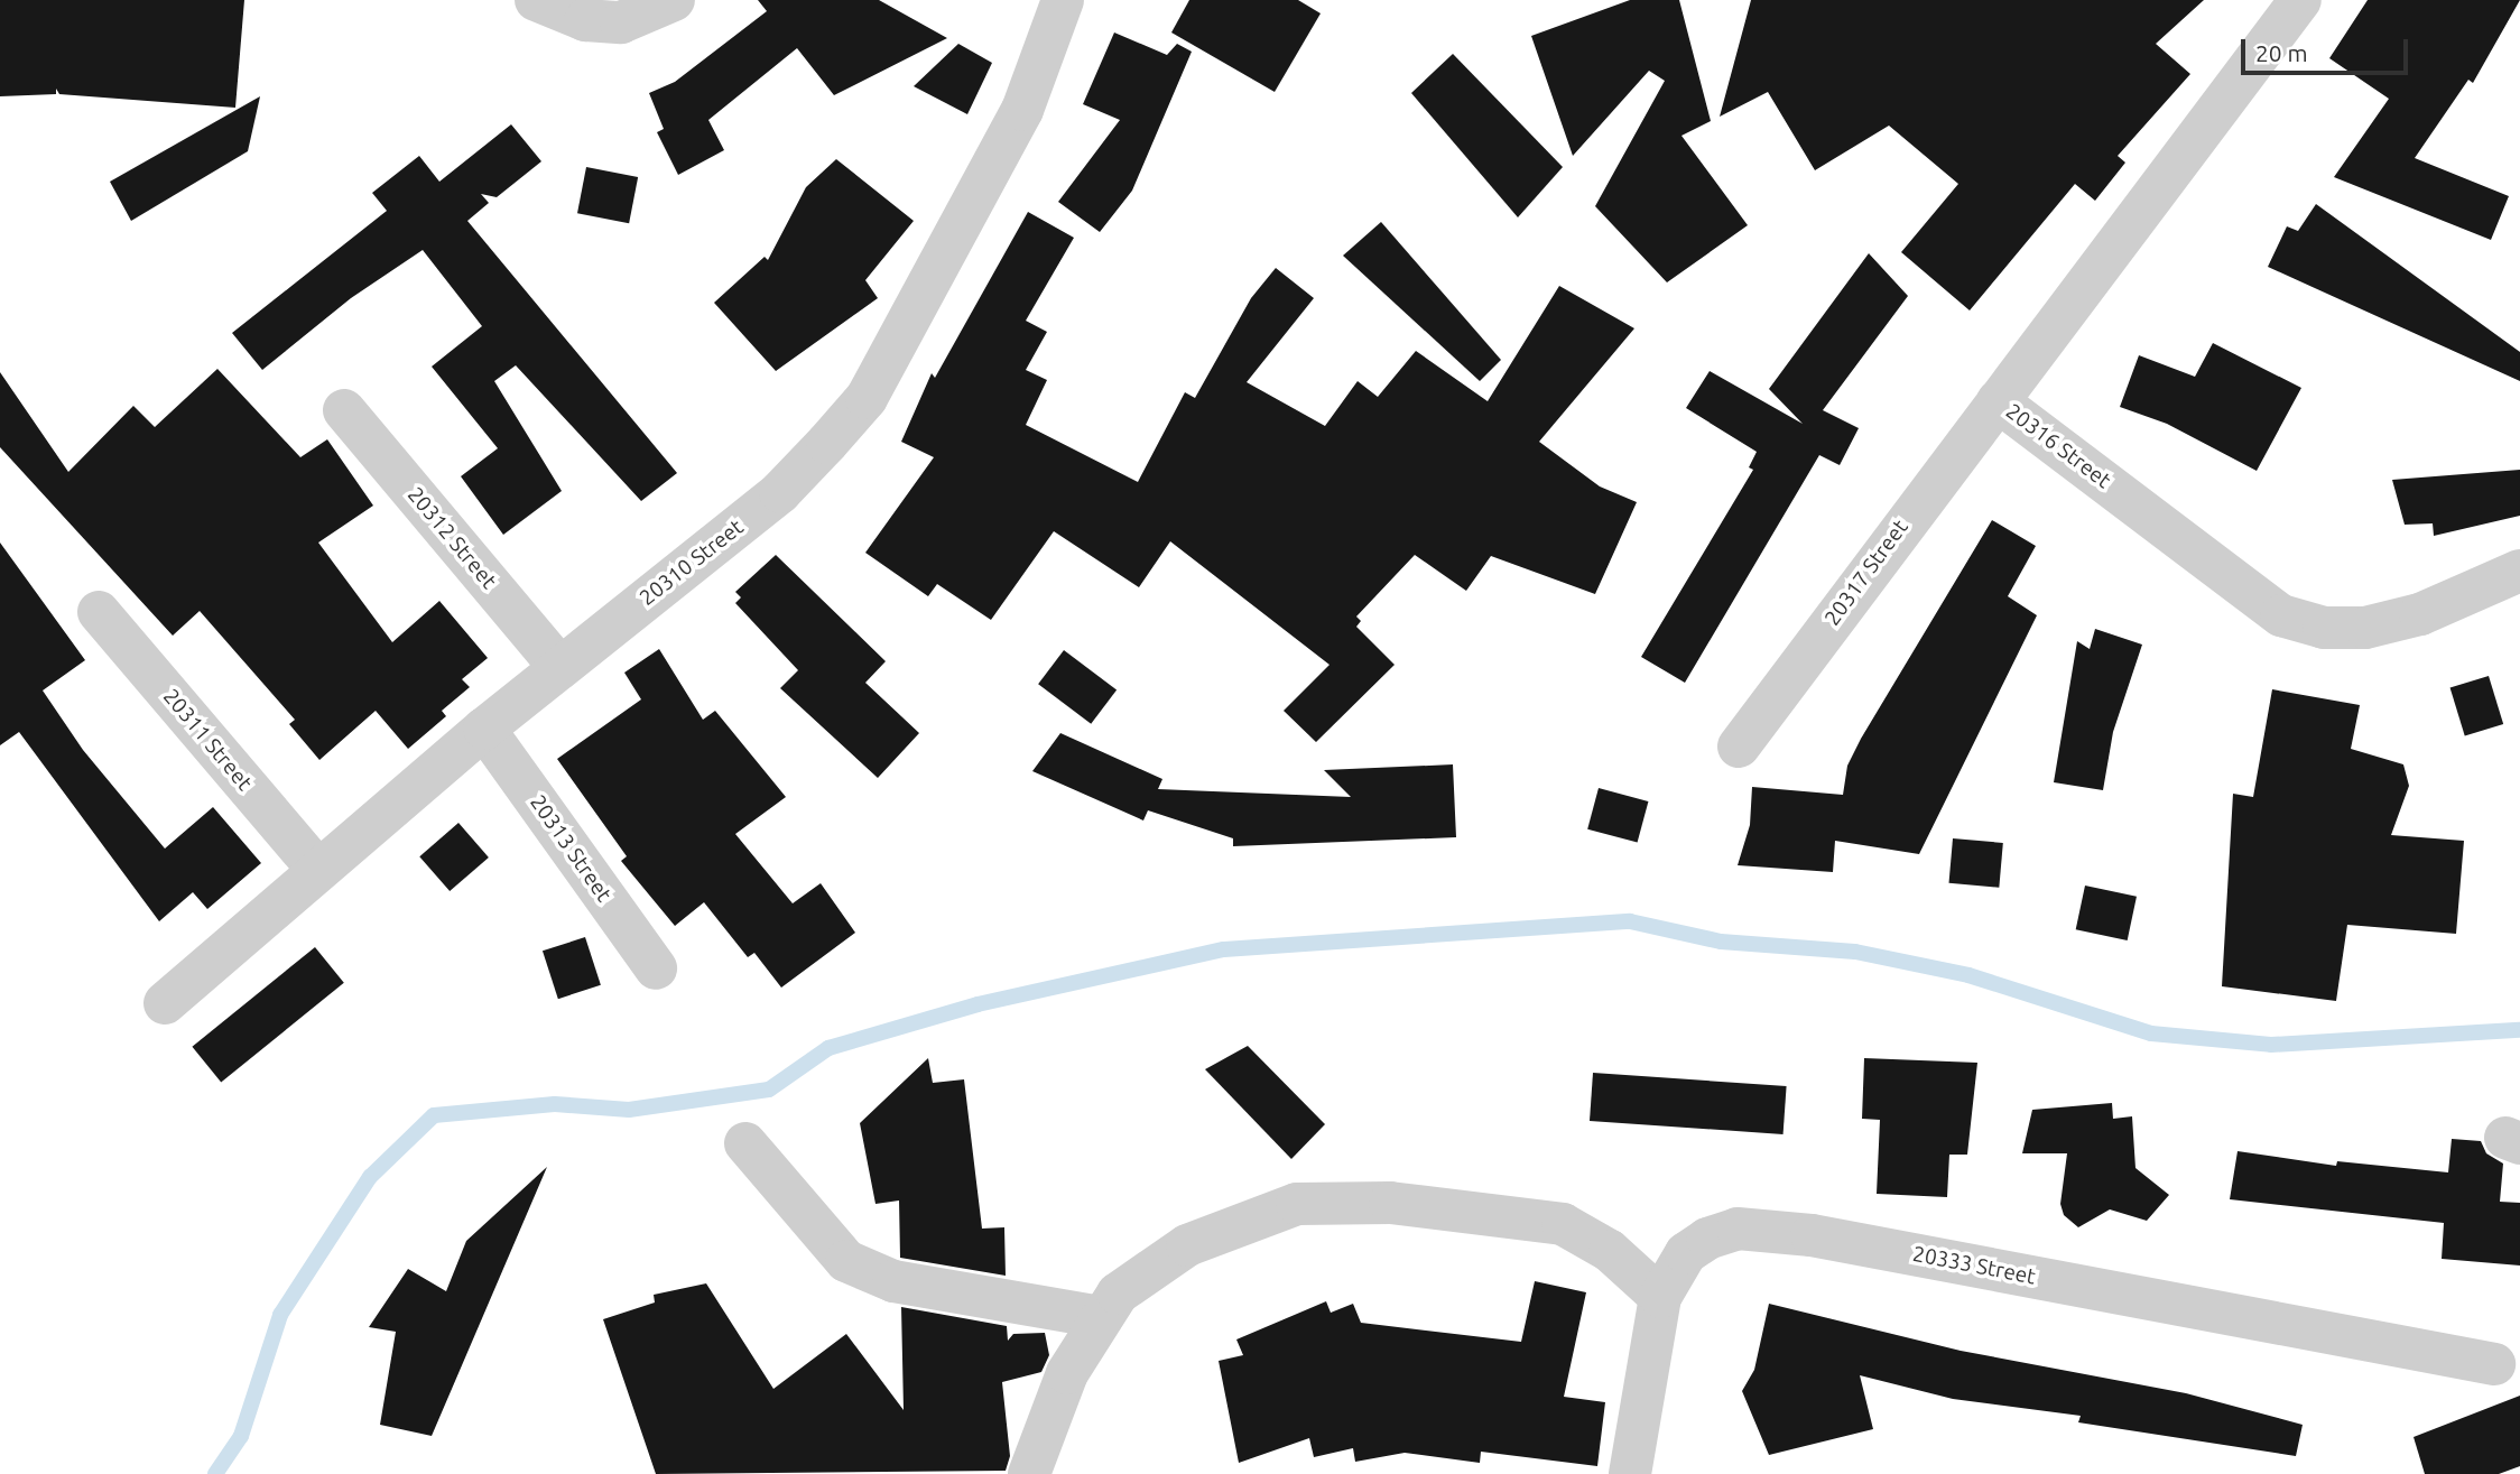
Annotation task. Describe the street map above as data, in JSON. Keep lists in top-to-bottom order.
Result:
{
  "streets": {
    "street": [
      "20316 Street",
      "20312 Street",
      "20310 Street",
      "20317 Street",
      "20311 Street",
      "20313 Street",
      "20333 Street"
    ]
  },
  "crossings": [
    ["20316 Street", "20317 Street"],
    ["20312 Street", "20310 Street"],
    ["20310 Street", "20311 Street"],
    ["20310 Street", "20313 Street"]
  ],
  "scale_bar": "20 m"
}
